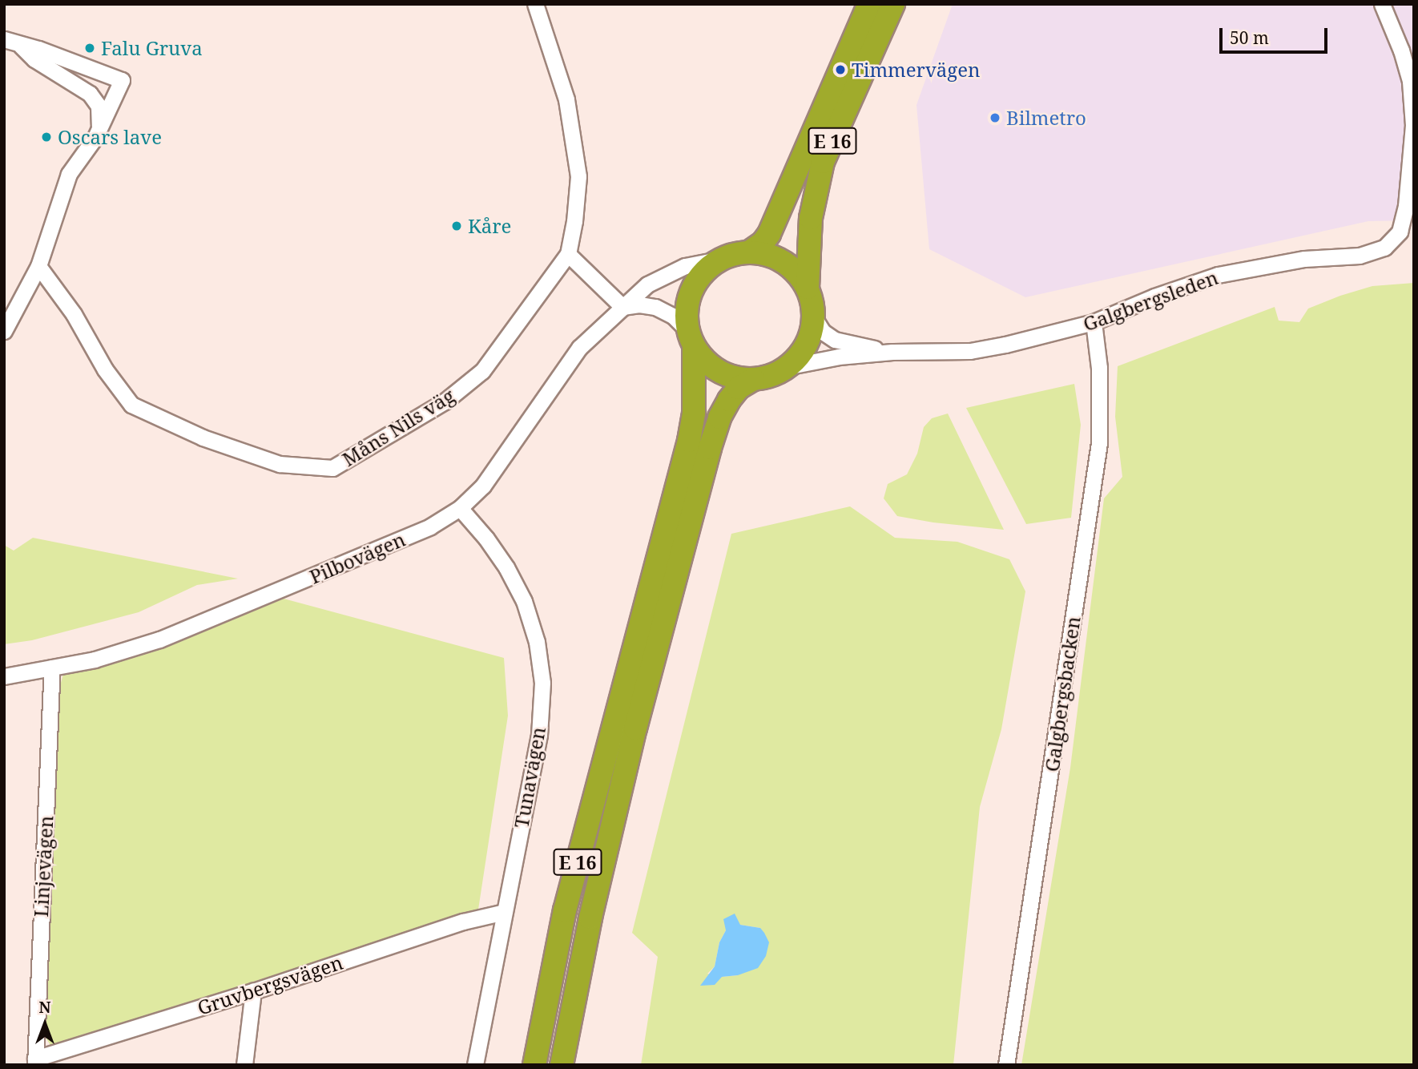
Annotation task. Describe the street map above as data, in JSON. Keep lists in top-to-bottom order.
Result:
{
  "streets": {
    "highway": ["E 16"],
    "street": [
      "Galgbergsleden",
      "Måns Nils väg",
      "Pilbovägen",
      "Galgbergsbacken",
      "Tunavägen",
      "Linjevägen",
      "Gruvbergsvägen"
    ]
  },
  "crossings": [
    ["E 16", "Galgbergsleden"],
    ["E 16", "Pilbovägen"],
    ["Galgbergsleden", "Pilbovägen"],
    ["Galgbergsleden", "Galgbergsbacken"],
    ["Pilbovägen", "Tunavägen"],
    ["Pilbovägen", "Linjevägen"],
    ["Tunavägen", "Gruvbergsvägen"],
    ["Linjevägen", "Gruvbergsvägen"]
  ],
  "places": [
    "Falu Gruva",
    "Timmervägen",
    "Bilmetro",
    "Oscars lave",
    "Kåre"
  ],
  "scale_bar": "50 m",
  "north": "top"
}
